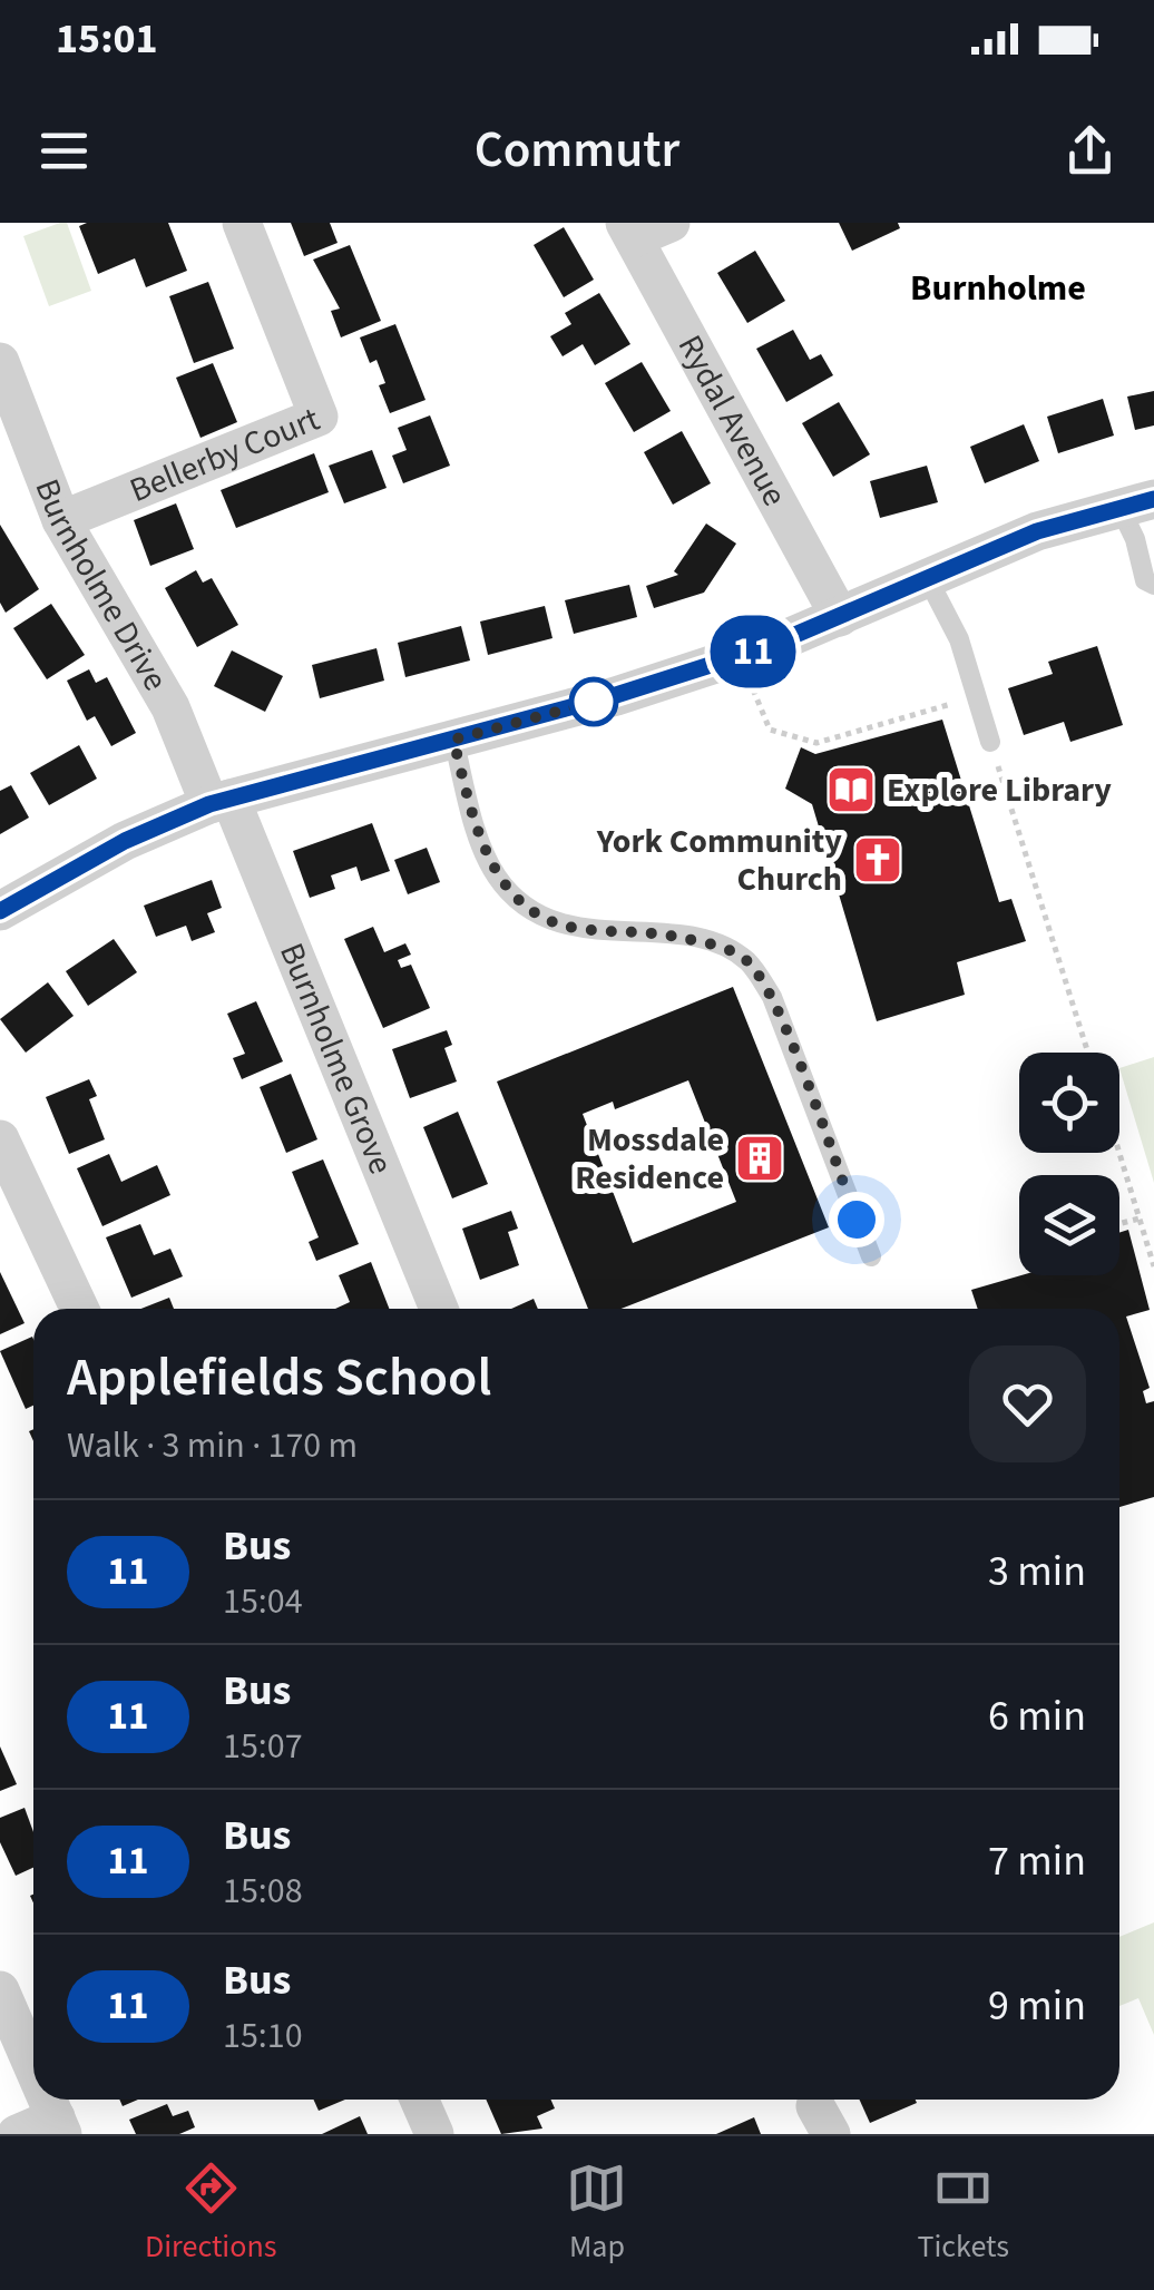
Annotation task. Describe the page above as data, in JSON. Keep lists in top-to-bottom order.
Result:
{
  "streets": {
    "street": [
      "Rydal Avenue",
      "Bellerby Court",
      "Burnholme Drive",
      "Burnholme Grove"
    ]
  },
  "crossings": [
    ["Bellerby Court", "Burnholme Drive"],
    ["Burnholme Drive", "Burnholme Grove"]
  ],
  "districts": ["Burnholme"],
  "places": {
    "library": ["Explore Library"],
    "church": ["York Community Church"],
    "building": ["Mossdale Residence"]
  },
  "lines": ["bus line 11"],
  "page": {
    "status": "15:01",
    "header": "Commutr",
    "on_map": "11",
    "heading": ["Applefields School", "Walk · 3 min · 170 m"],
    "list": [
      {
        "mark": "11",
        "name": "Bus",
        "note": "15:04",
        "value": "3 min"
      },
      {
        "mark": "11",
        "name": "Bus",
        "note": "15:07",
        "value": "6 min"
      },
      {
        "mark": "11",
        "name": "Bus",
        "note": "15:08",
        "value": "7 min"
      },
      {
        "mark": "11",
        "name": "Bus",
        "note": "15:10",
        "value": "9 min"
      }
    ],
    "tabs": ["Directions", "Map", "Tickets"]
  }
}
